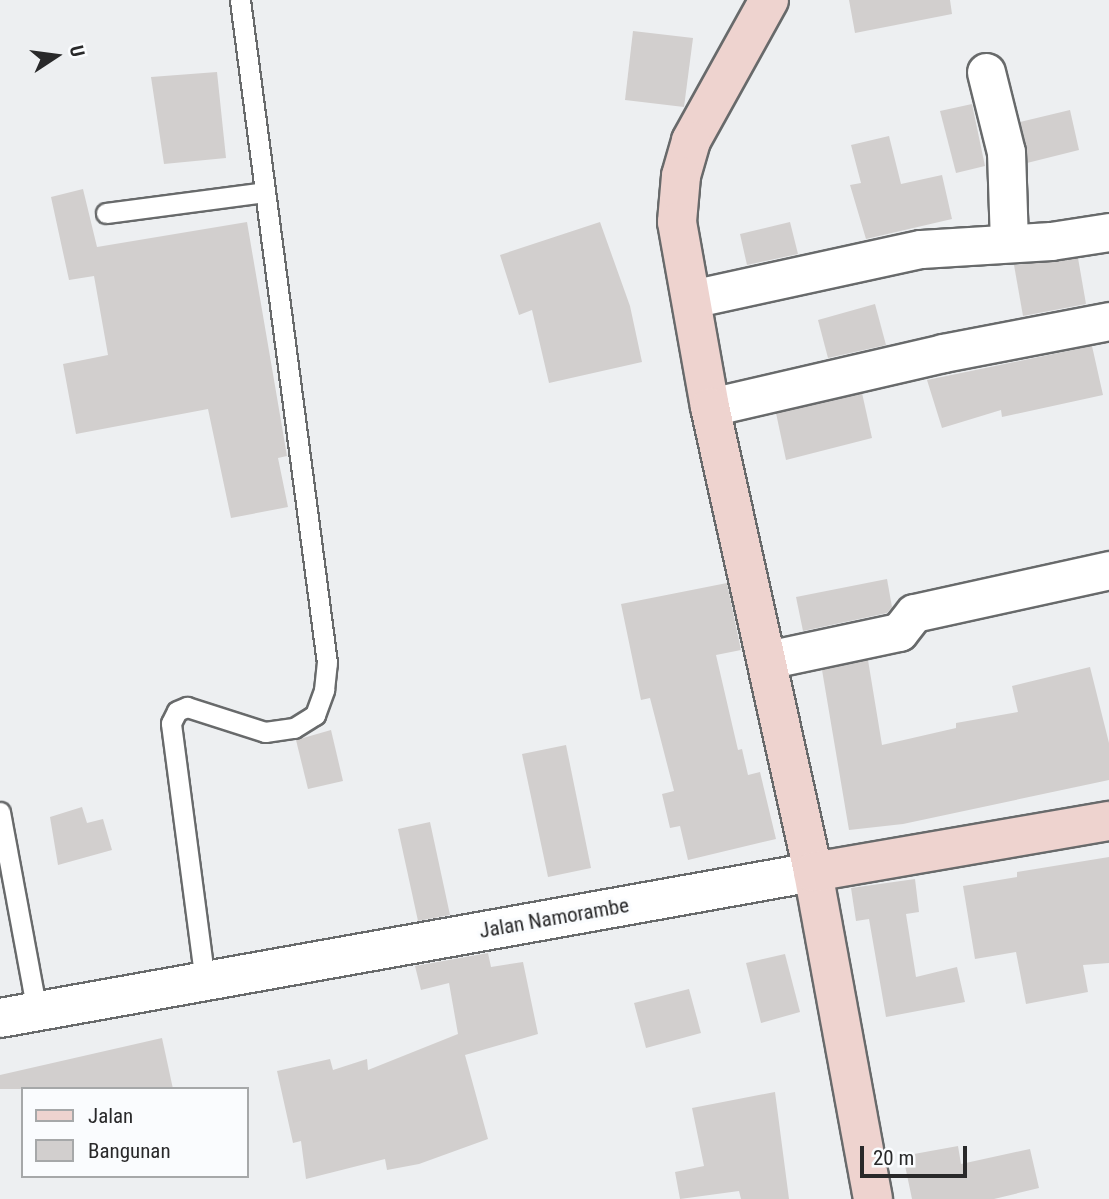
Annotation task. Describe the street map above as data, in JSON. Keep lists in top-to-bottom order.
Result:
{
  "streets": {
    "main road": ["Jalan Namorambe"]
  },
  "legend": ["Jalan", "Bangunan"],
  "scale_bar": "20 m",
  "north": "right"
}
